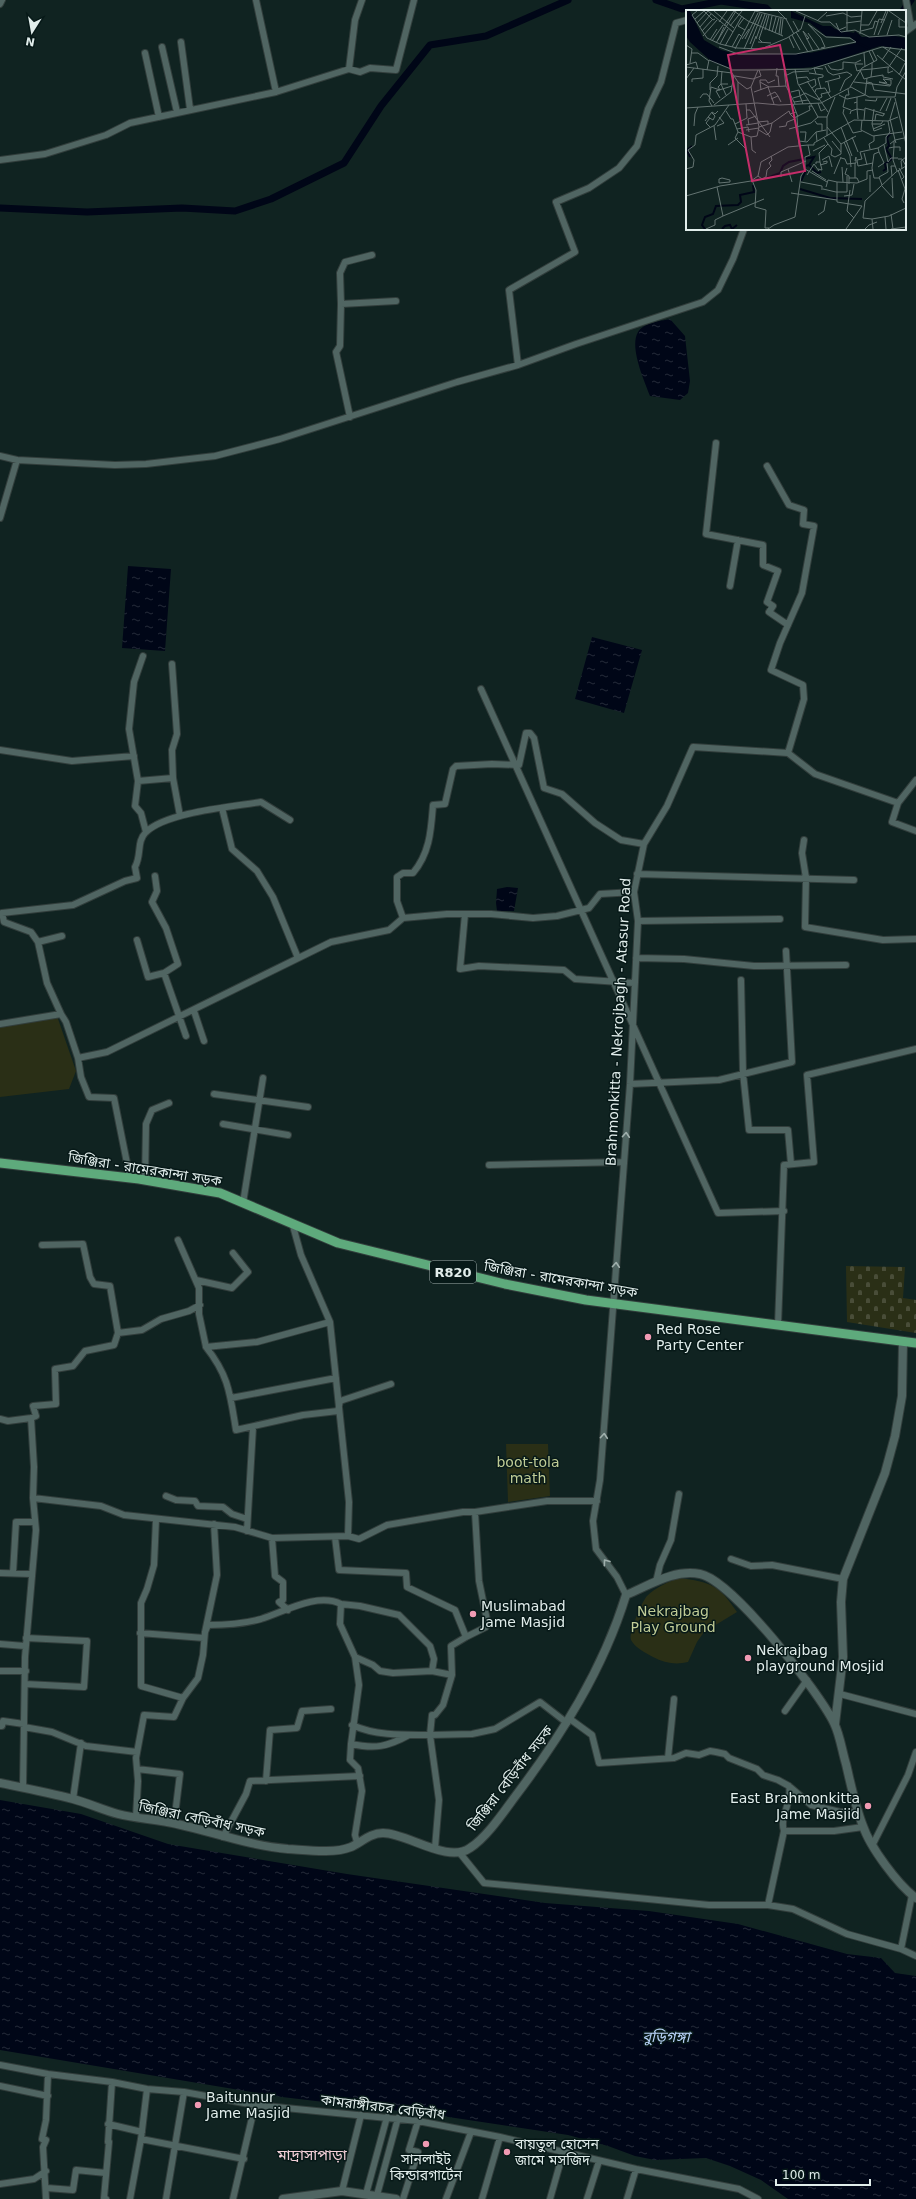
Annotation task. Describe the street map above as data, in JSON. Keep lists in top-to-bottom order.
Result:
{
  "streets": {
    "main road": ["জিঞ্জিরা - রামেরকান্দা সড়ক", "R820"],
    "street": ["Brahmonkitta - Nekrojbagh - Atasur Road", "জিঞ্জিরা বেড়িবাঁধ সড়ক", "কামরাঙ্গীরচর বেড়িবাঁধ"]
  },
  "crossings": [
    ["Brahmonkitta - Nekrojbagh - Atasur Road", "জিঞ্জিরা - রামেরকান্দা সড়ক"],
    ["Brahmonkitta - Nekrojbagh - Atasur Road", "জিঞ্জিরা বেড়িবাঁধ সড়ক"]
  ],
  "one_way": ["Brahmonkitta - Nekrojbagh - Atasur Road"],
  "districts": ["মাদ্রাসাপাড়া"],
  "water": ["বুড়িগঙ্গা"],
  "parks": ["boot-tola math", "Nekrajbag Play Ground"],
  "places": [
    "Red Rose Party Center",
    "Muslimabad Jame Masjid",
    "Nekrajbag playground Mosjid",
    "East Brahmonkitta Jame Masjid",
    "Baitunnur Jame Masjid",
    "সানলাইট কিন্ডারগার্টেন",
    "বায়তুল হোসেন জামে মসজিদ"
  ],
  "scale_bar": "100 m",
  "north": "bottom"
}
